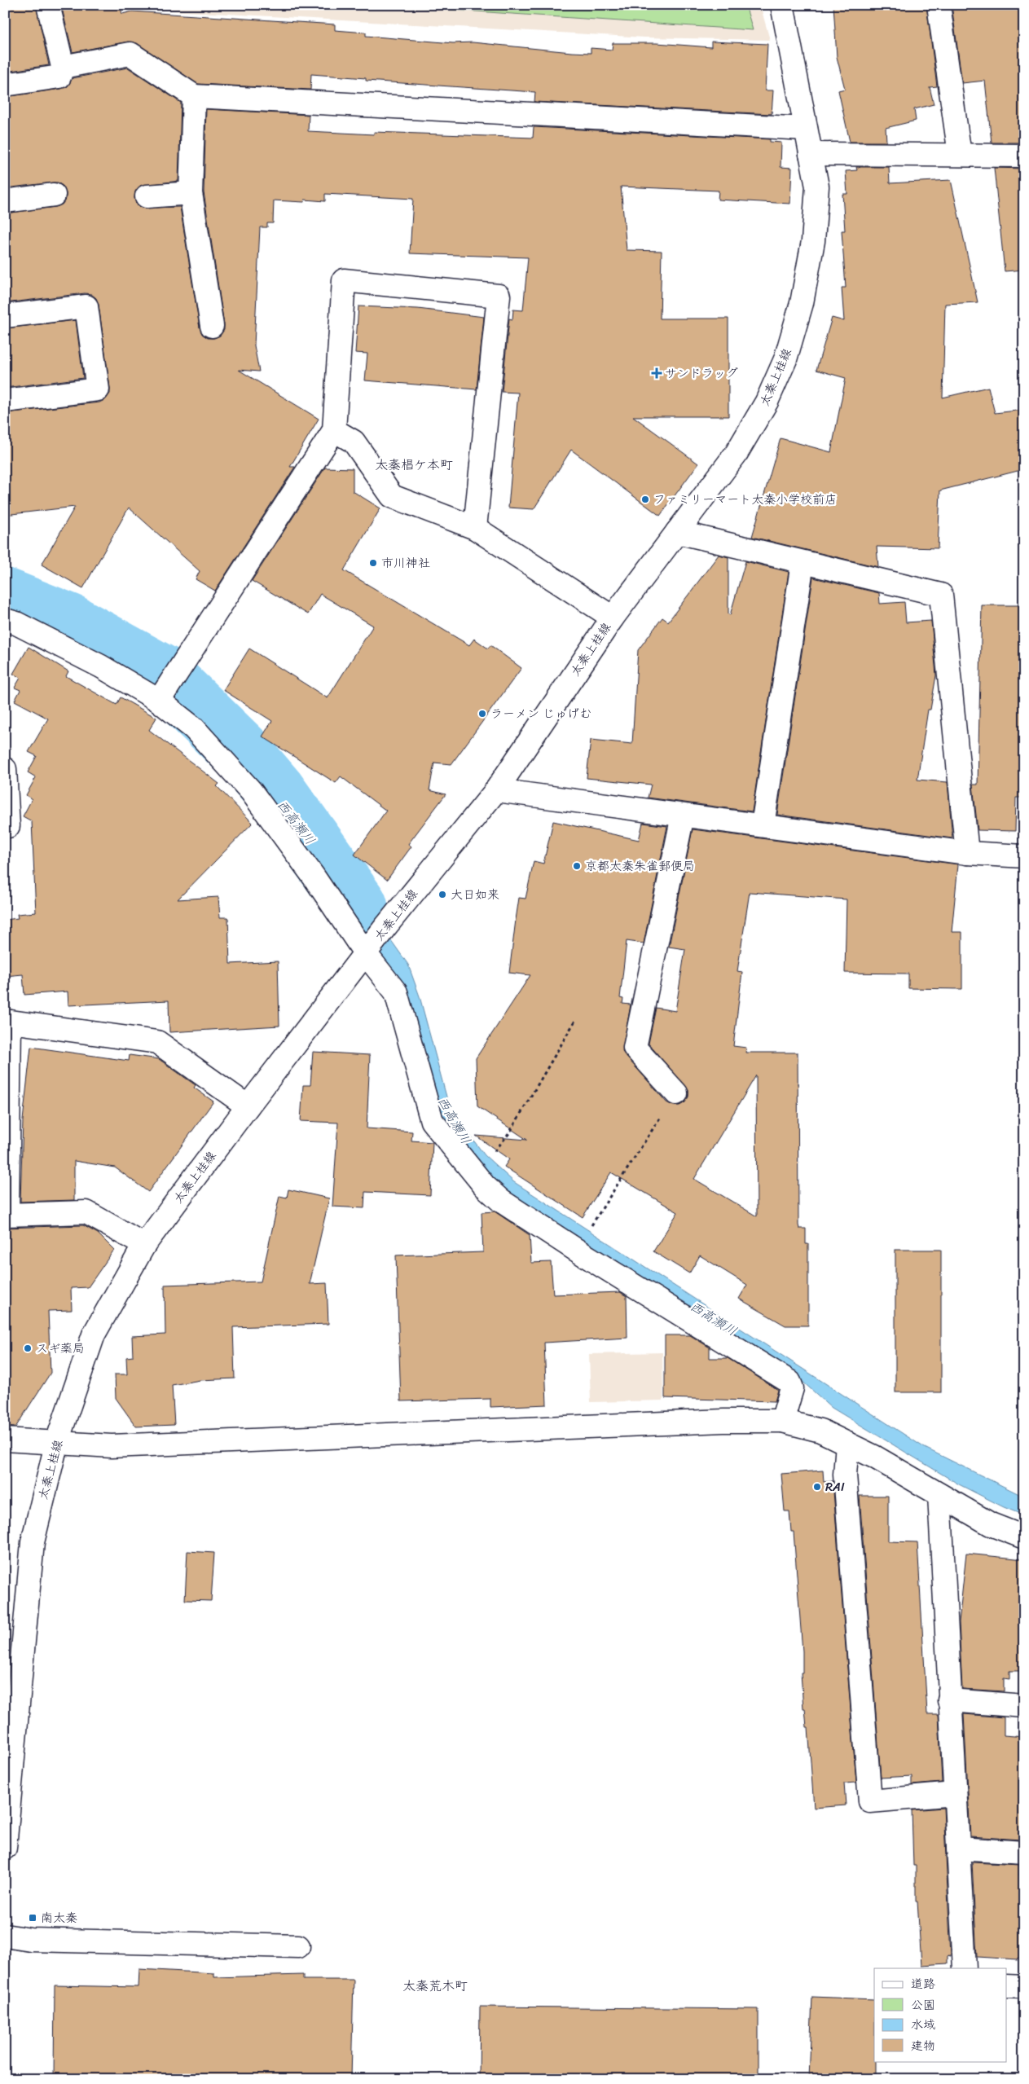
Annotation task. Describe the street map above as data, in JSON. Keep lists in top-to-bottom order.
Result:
{
  "streets": {
    "street": ["太秦上桂線"]
  },
  "districts": ["太秦椙ケ本町", "太秦荒木町"],
  "water": ["西高瀬川"],
  "places": {
    "health": ["サンドラッグ"],
    "other": [
      "ファミリーマート太秦小学校前店",
      "市川神社",
      "ラーメン じゅげむ",
      "京都太秦朱雀郵便局",
      "大日如来",
      "スギ薬局",
      "RAI"
    ],
    "transit": ["南太秦"]
  },
  "legend": [
    "道路",
    "公園",
    "水域",
    "建物"
  ]
}
